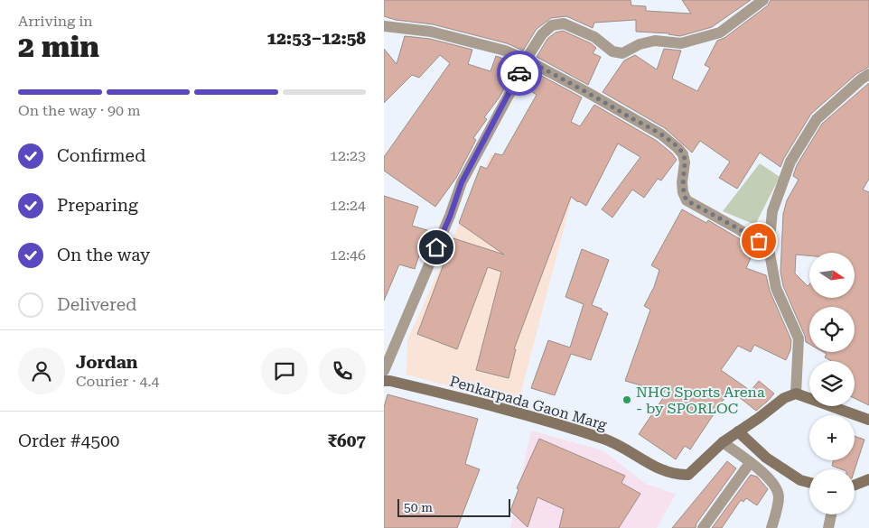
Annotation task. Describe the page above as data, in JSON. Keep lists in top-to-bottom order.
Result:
{
  "streets": {
    "street": ["Penkarpada Gaon Marg"]
  },
  "places": ["NHG Sports Arena - by SPORLOC"],
  "scale_bar": "50 m",
  "north": "right",
  "page": {
    "heading": ["2 min", "Arriving in", "12:53–12:58"],
    "panel": [
      "Jordan",
      "Courier · 4.4",
      "Order #4500",
      "₹607"
    ],
    "bar": "On the way · 90 m",
    "list": [
      ["Confirmed", "12:23"],
      ["Preparing", "12:24"],
      ["On the way", "12:46"],
      "Delivered"
    ],
    "map_buttons": ["+", "−"],
    "scale": "50 m"
  }
}
